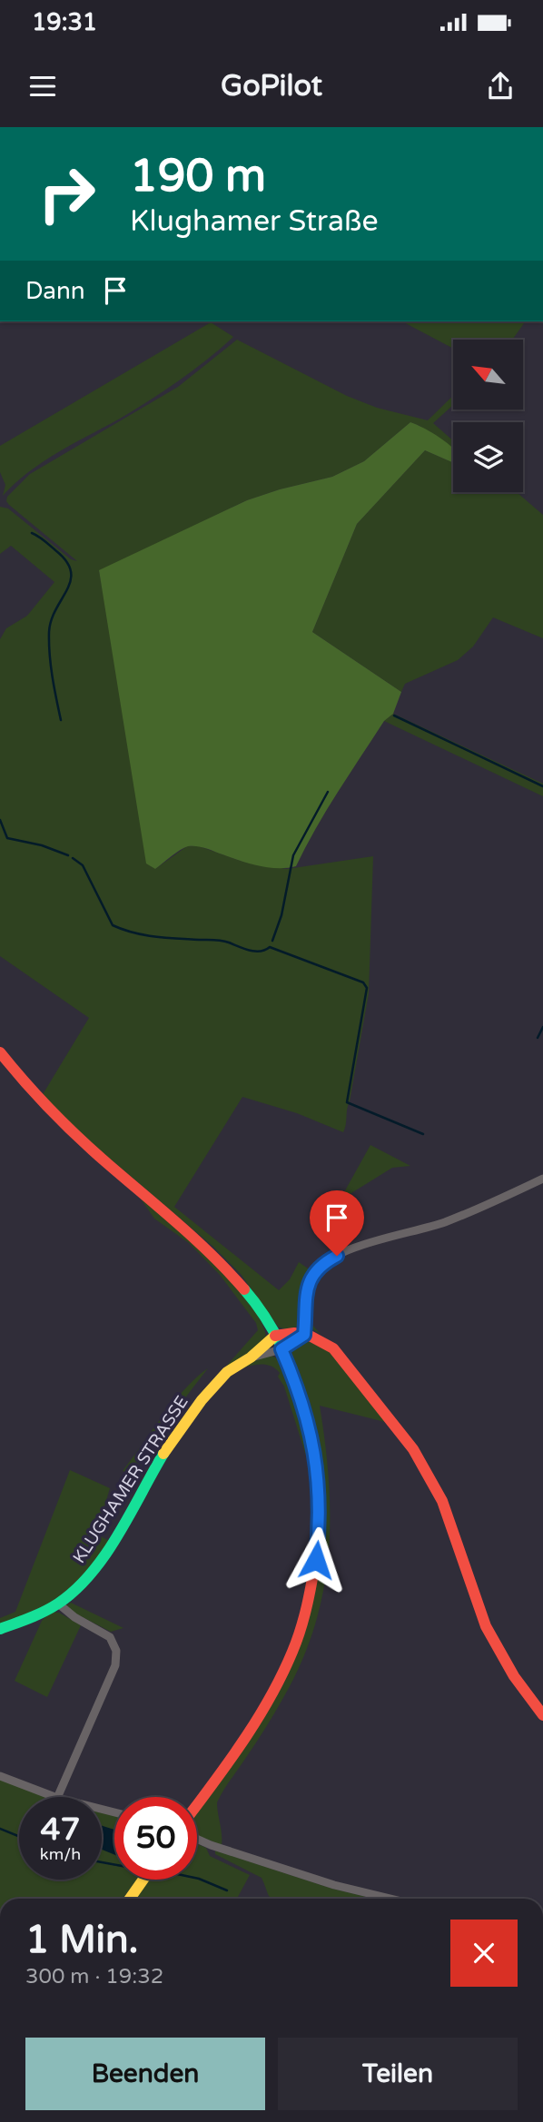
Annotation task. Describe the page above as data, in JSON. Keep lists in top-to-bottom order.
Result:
{
  "streets": {
    "main road": ["KLUGHAMER STRASSE"]
  },
  "north": "top left",
  "page": {
    "status": "19:31",
    "header": "GoPilot",
    "turn": ["190 m", "Klughamer Straße"],
    "then": "Dann",
    "speed": "47 km/h",
    "limit": "50",
    "heading": ["1 Min.", "300 m · 19:32"],
    "buttons": ["Beenden", "Teilen"]
  }
}
